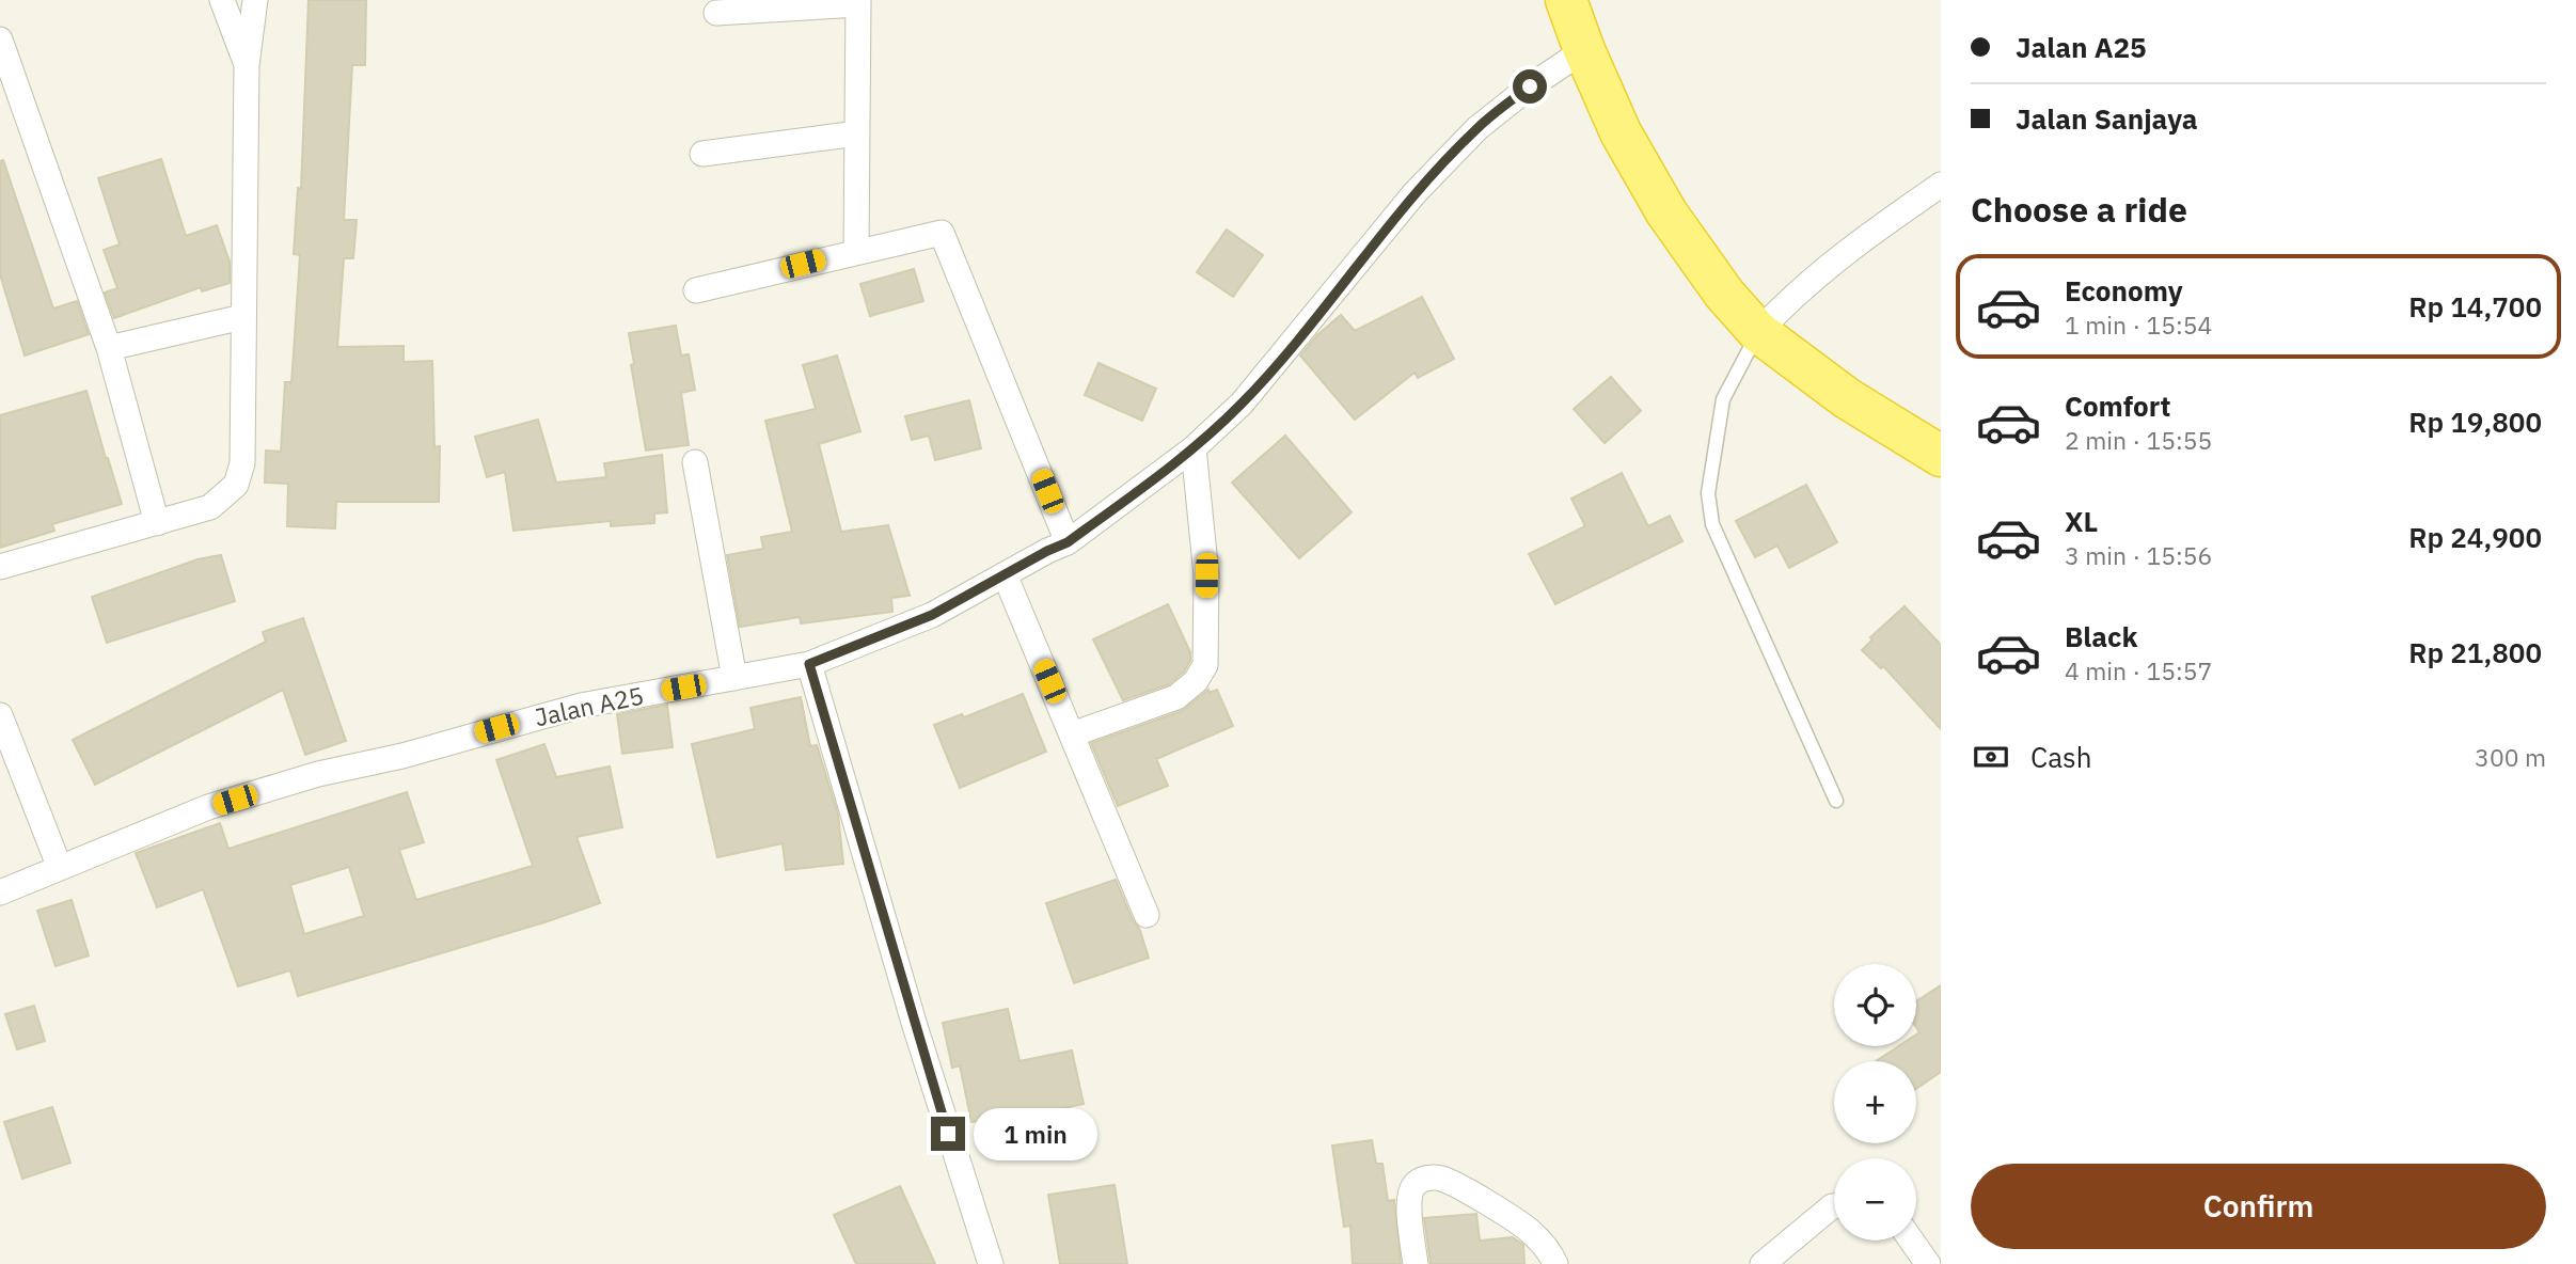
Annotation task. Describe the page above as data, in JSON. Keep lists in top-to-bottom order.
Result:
{
  "streets": {
    "street": ["Jalan A25"]
  },
  "page": {
    "banner": ["Jalan A25", "Jalan Sanjaya"],
    "heading": "Choose a ride",
    "list": [
      {
        "name": "Economy",
        "note": "1 min · 15:54",
        "value": "Rp 14,700"
      },
      {
        "name": "Comfort",
        "note": "2 min · 15:55",
        "value": "Rp 19,800"
      },
      {
        "name": "XL",
        "note": "3 min · 15:56",
        "value": "Rp 24,900"
      },
      {
        "name": "Black",
        "note": "4 min · 15:57",
        "value": "Rp 21,800"
      }
    ],
    "pay": ["Cash", "300 m"],
    "map_buttons": ["+", "−"],
    "bubble": "1 min",
    "buttons": "Confirm"
  }
}
